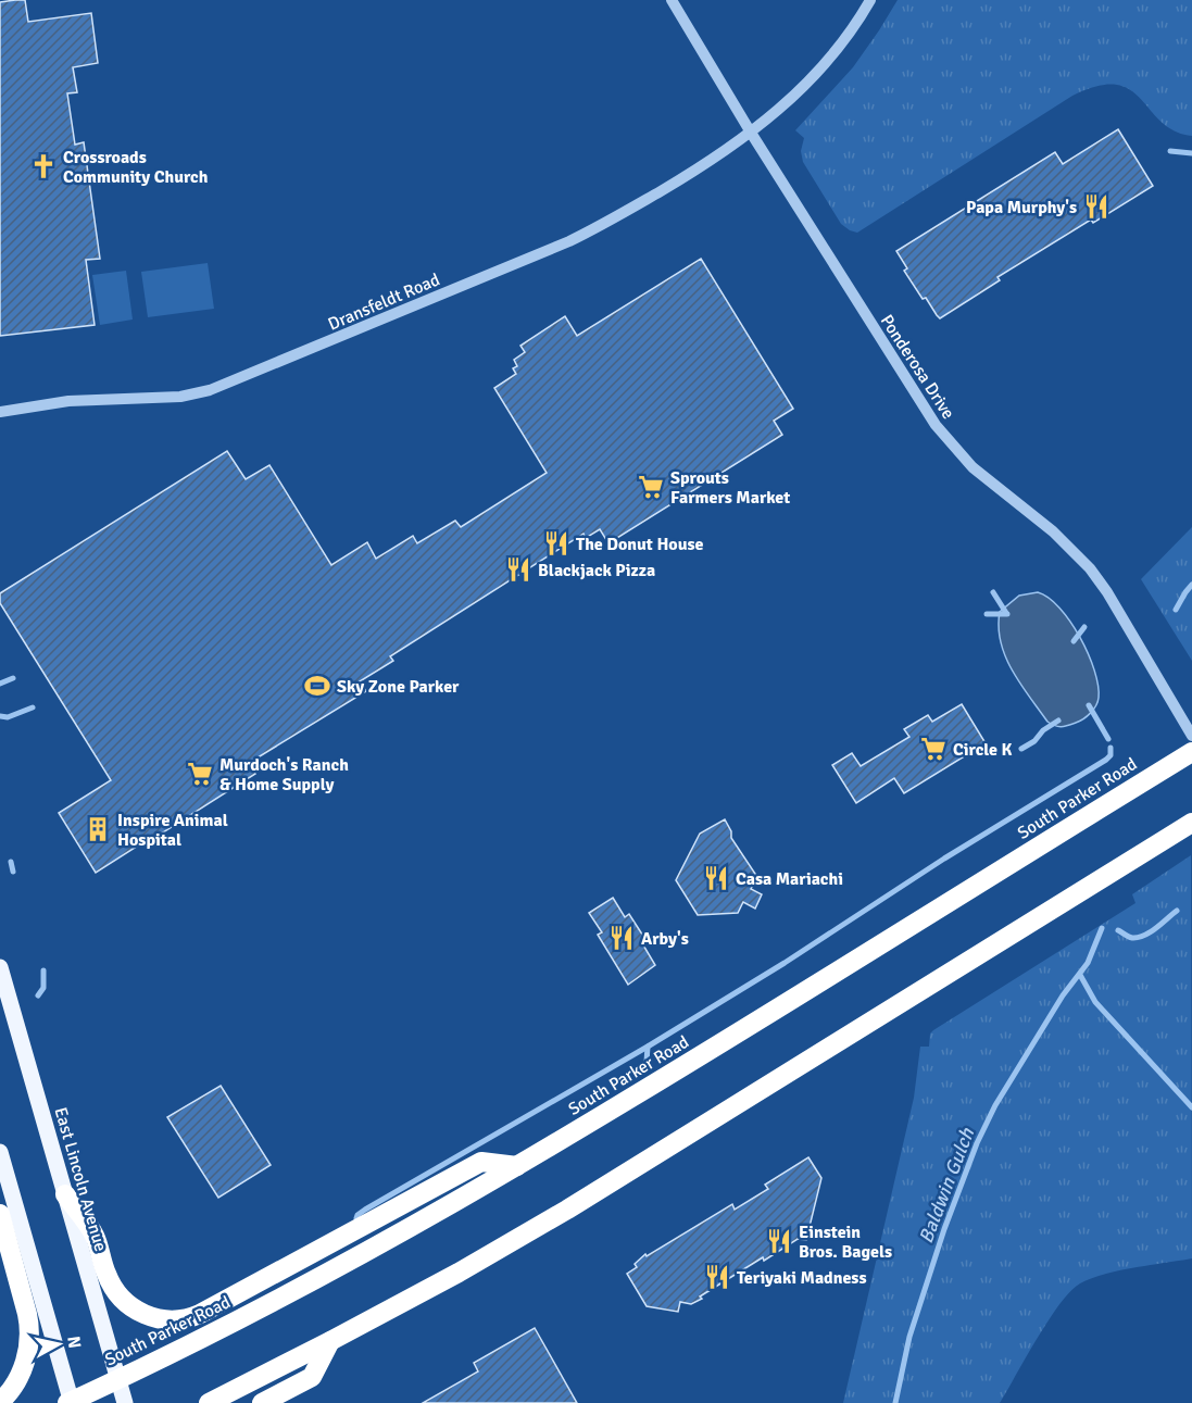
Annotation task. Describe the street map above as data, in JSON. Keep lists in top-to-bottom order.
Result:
{
  "streets": {
    "highway": ["South Parker Road"],
    "main road": ["East Lincoln Avenue"],
    "street": ["Dransfeldt Road", "Ponderosa Drive"]
  },
  "crossings": [
    ["Dransfeldt Road", "Ponderosa Drive"],
    ["South Parker Road", "East Lincoln Avenue"]
  ],
  "water": ["Baldwin Gulch"],
  "places": {
    "church": ["Crossroads Community Church"],
    "restaurant": [
      "Papa Murphy's",
      "The Donut House",
      "Blackjack Pizza",
      "Casa Mariachi",
      "Arby's",
      "Einstein Bros. Bagels",
      "Teriyaki Madness"
    ],
    "supermarket": ["Sprouts Farmers Market", "Circle K", "Murdoch's Ranch & Home Supply"],
    "sports": ["Sky Zone Parker"],
    "building": ["Inspire Animal Hospital"]
  },
  "north": "right"
}
